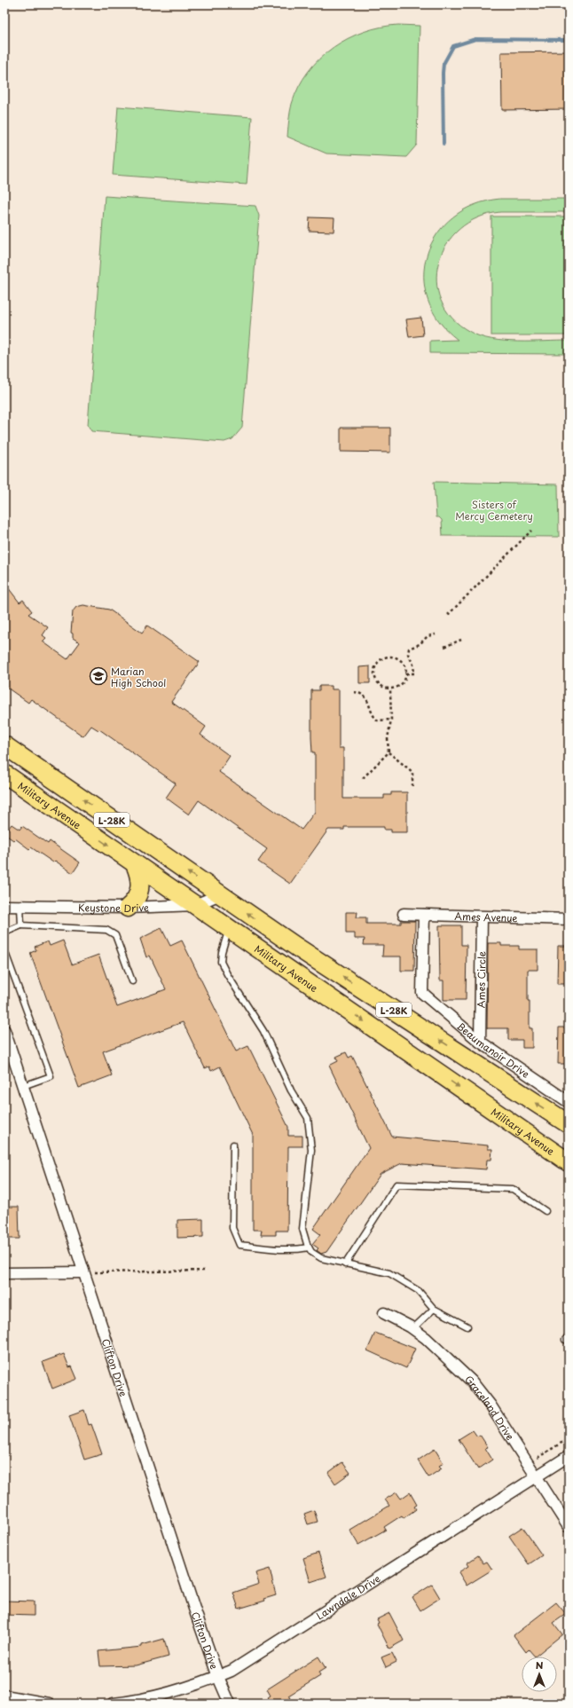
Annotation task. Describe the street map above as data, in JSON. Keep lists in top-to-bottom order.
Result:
{
  "streets": {
    "main road": ["Military Avenue", "L-28K"],
    "street": [
      "Keystone Drive",
      "Ames Avenue",
      "Ames Circle",
      "Beaumanoir Drive",
      "Clifton Drive",
      "Graceland Drive",
      "Lawndale Drive"
    ]
  },
  "crossings": [
    ["Military Avenue", "Keystone Drive"],
    ["L-28K", "Keystone Drive"],
    ["Ames Avenue", "Ames Circle"],
    ["Ames Avenue", "Beaumanoir Drive"],
    ["Ames Circle", "Beaumanoir Drive"],
    ["Clifton Drive", "Lawndale Drive"],
    ["Graceland Drive", "Lawndale Drive"]
  ],
  "parks": ["Sisters of Mercy Cemetery"],
  "places": {
    "school or university": ["Marian High School"]
  },
  "north": "top"
}
